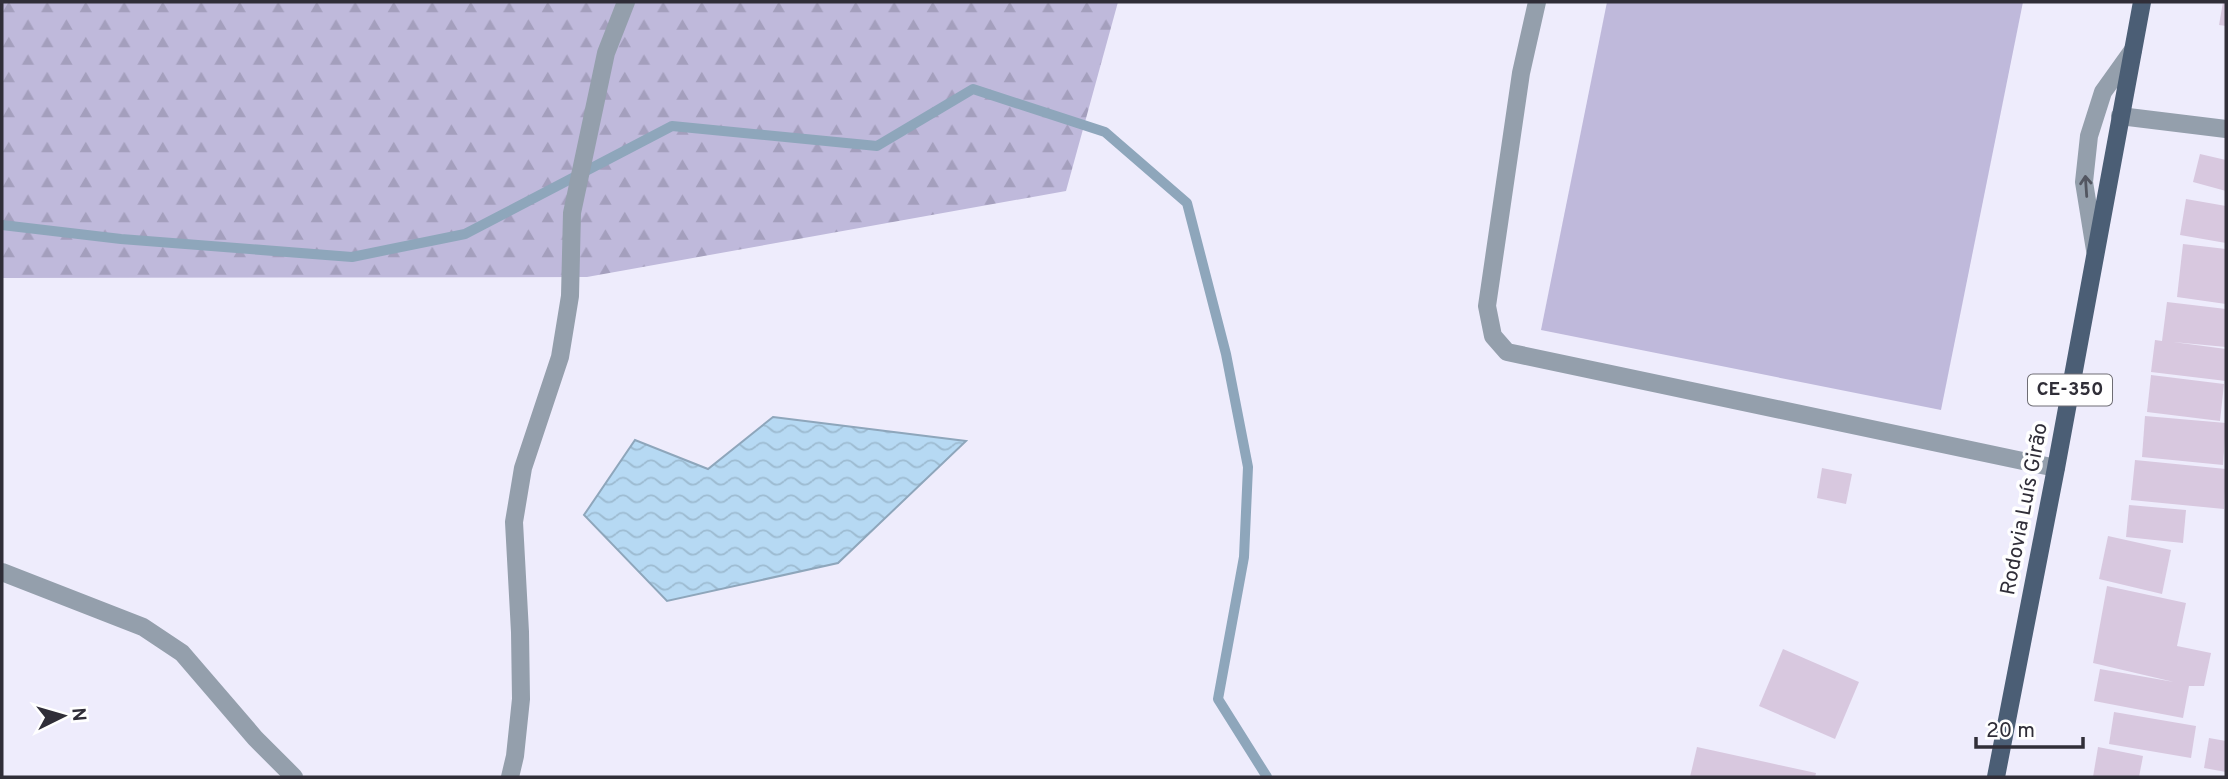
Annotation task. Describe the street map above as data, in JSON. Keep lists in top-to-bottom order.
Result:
{
  "streets": {
    "main road": ["CE-350", "Rodovia Luís Girão"]
  },
  "crossings": [
    ["CE-350", "Rodovia Luís Girão"]
  ],
  "scale_bar": "20 m",
  "north": "right"
}
